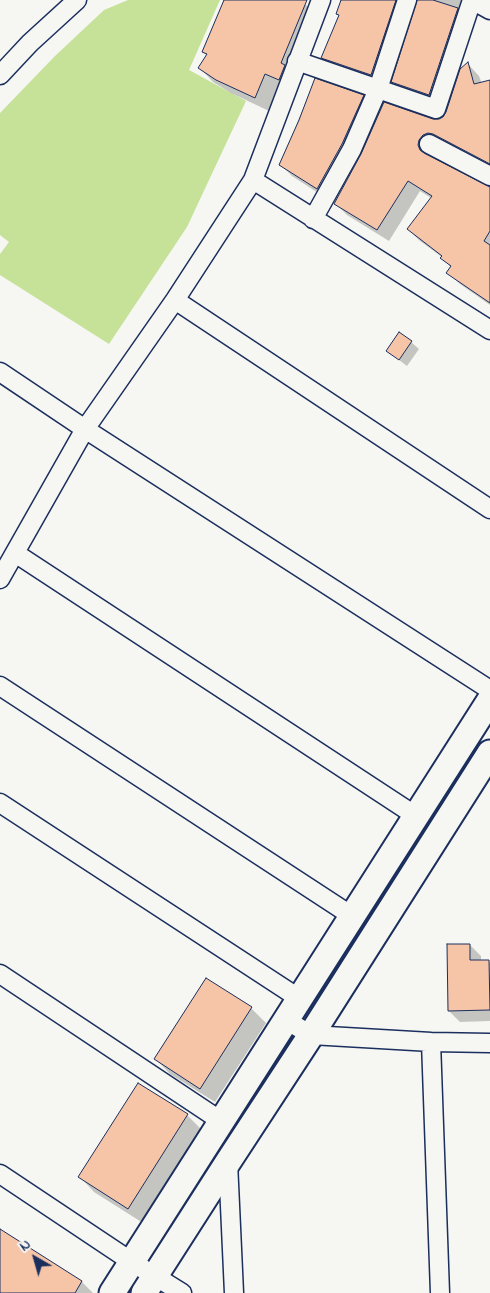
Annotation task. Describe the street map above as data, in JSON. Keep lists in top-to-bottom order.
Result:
{
  "north": "top left"
}
